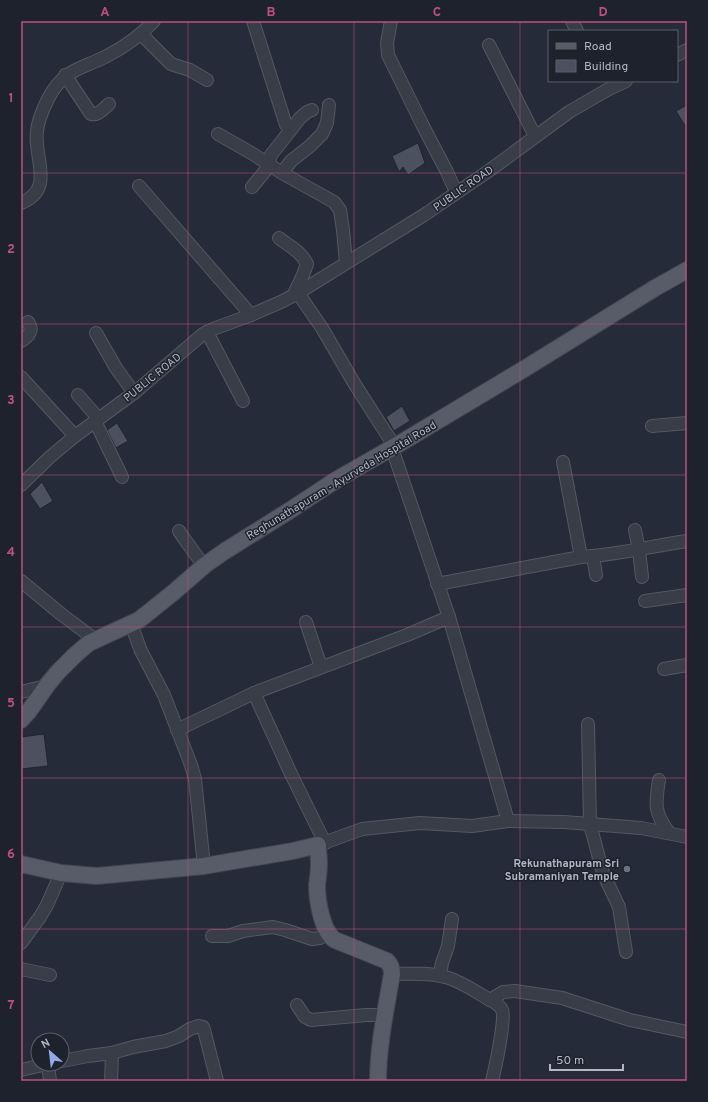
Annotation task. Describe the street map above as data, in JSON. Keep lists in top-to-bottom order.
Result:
{
  "streets": {
    "main road": ["Reghunathapuram - Ayurveda Hospital Road"],
    "street": ["PUBLIC ROAD"]
  },
  "places": ["Rekunathapuram Sri Subramaniyan Temple"],
  "legend": ["Road", "Building"],
  "scale_bar": "50 m",
  "north": "top left",
  "grid": {
    "columns": [
      "A",
      "B",
      "C",
      "D"
    ],
    "rows": [
      "1",
      "2",
      "3",
      "4",
      "5",
      "6",
      "7"
    ]
  }
}
